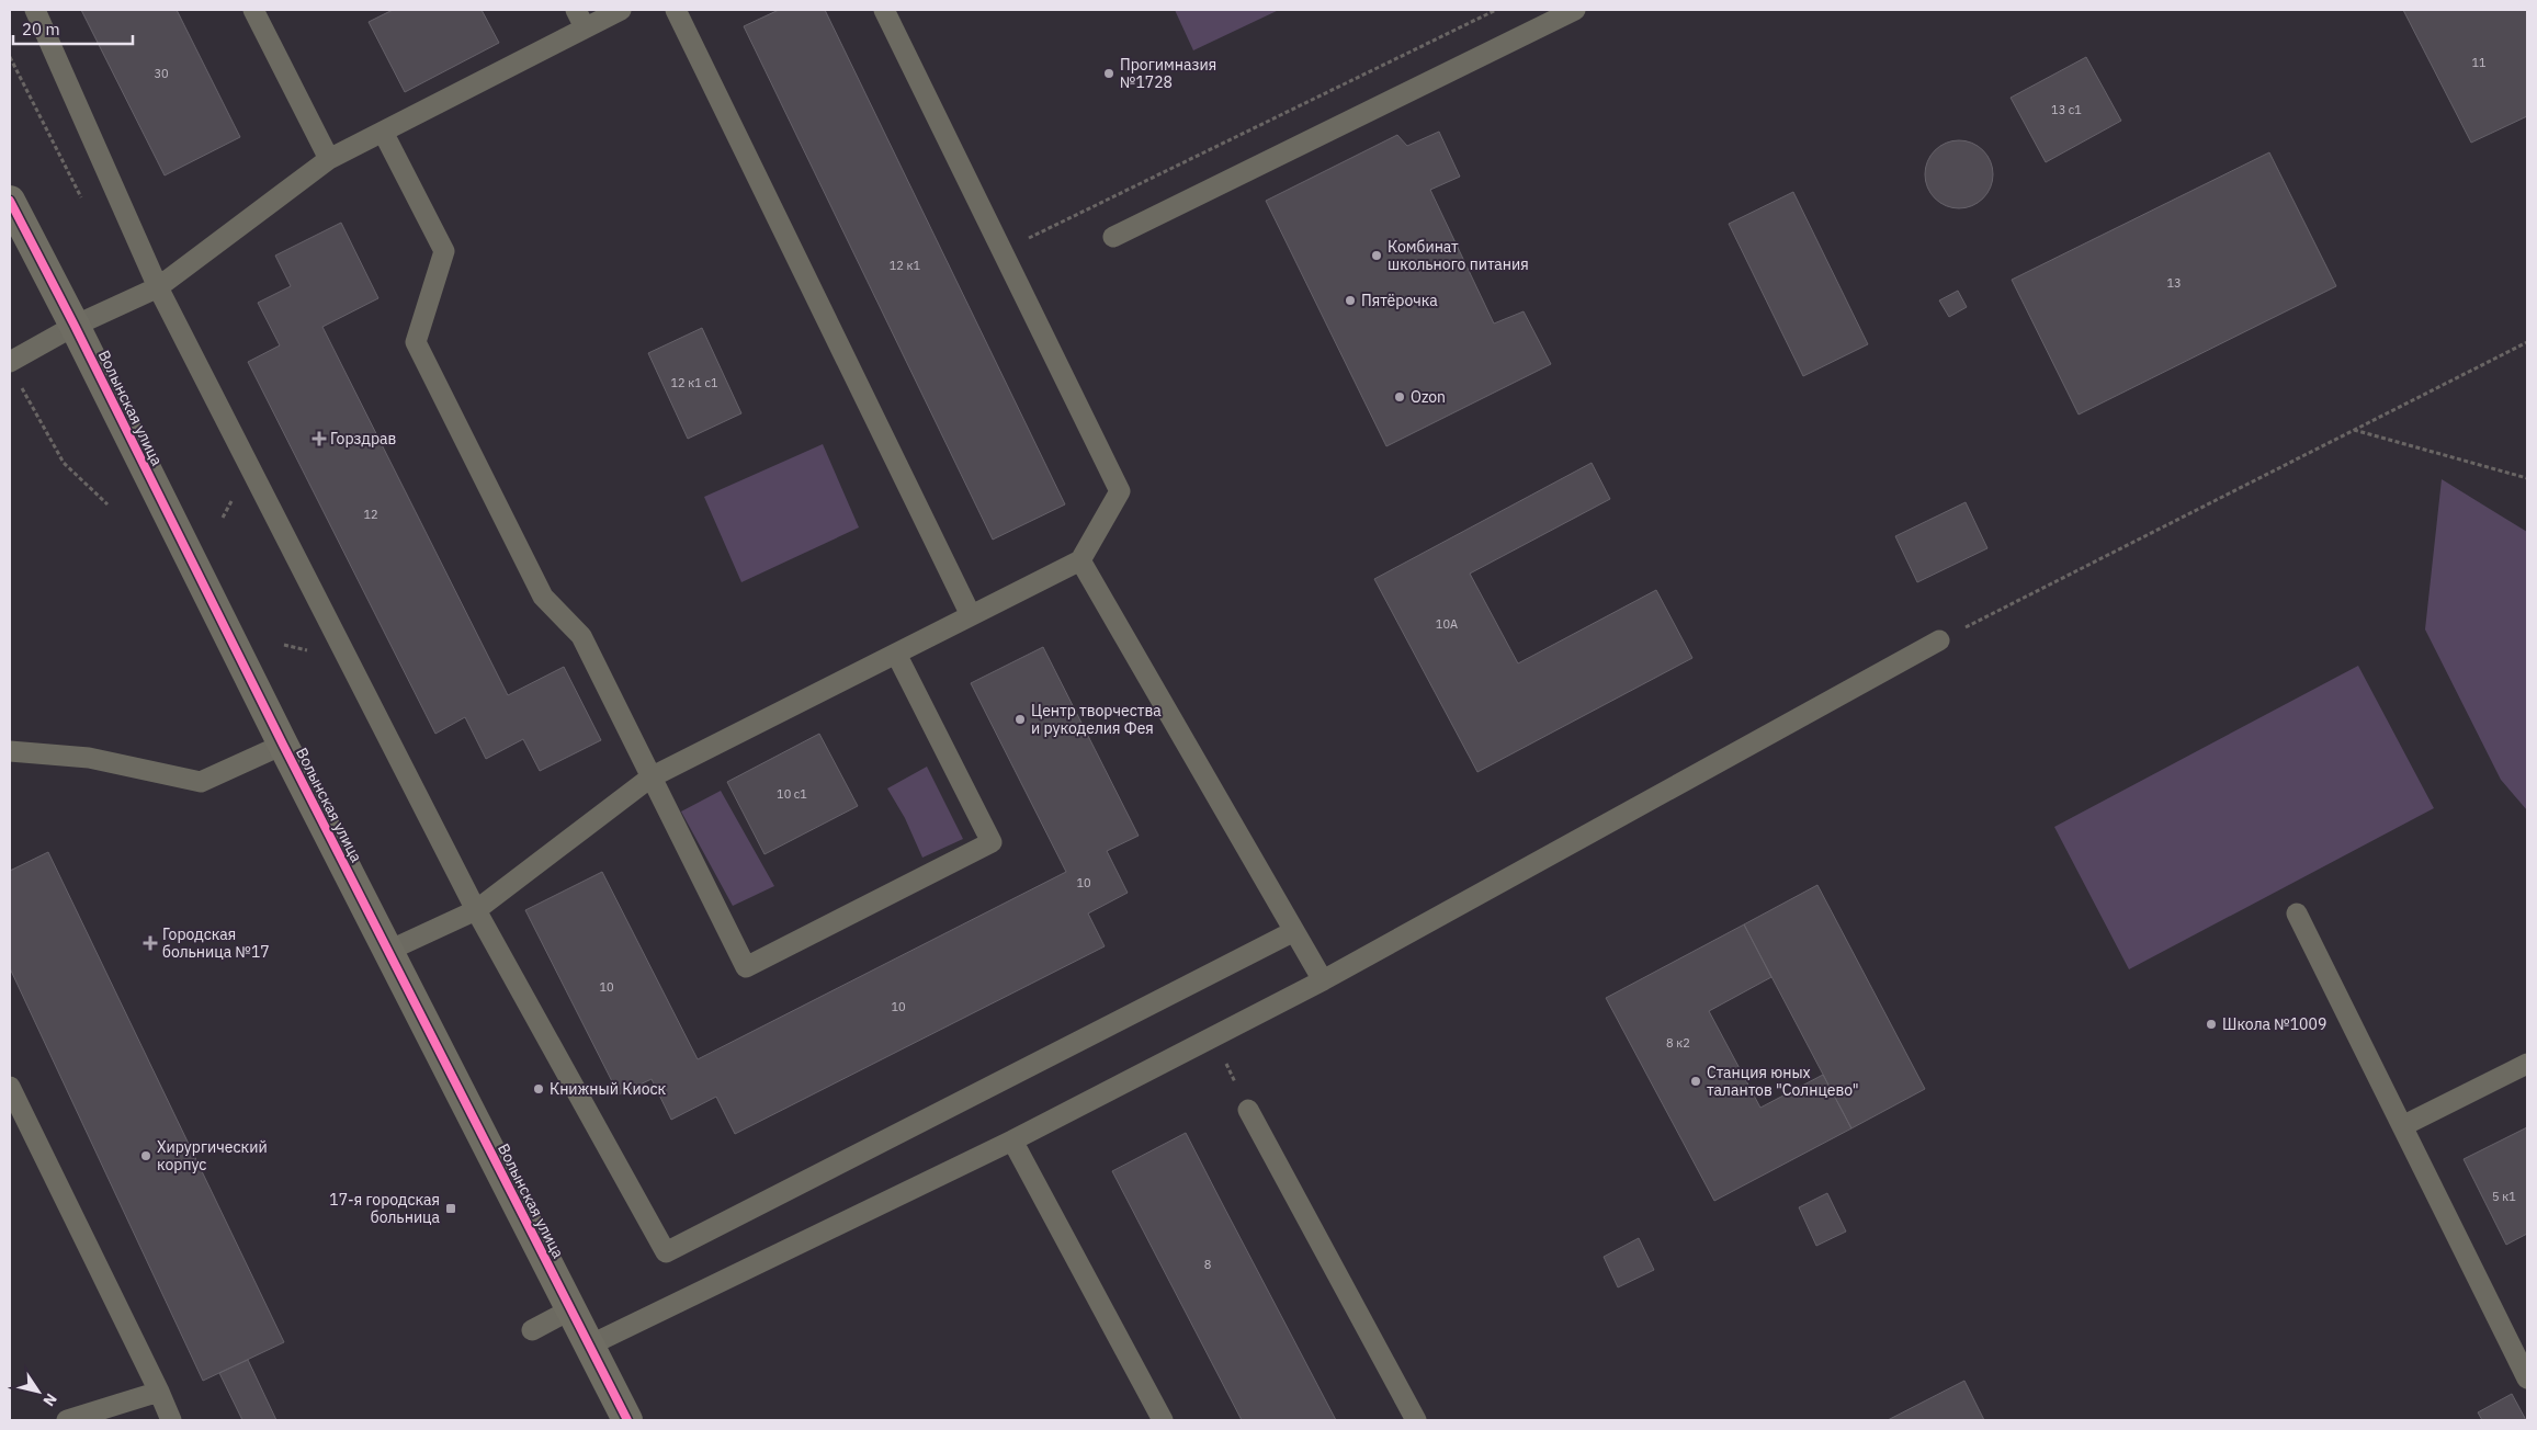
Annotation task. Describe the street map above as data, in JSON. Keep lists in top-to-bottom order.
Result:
{
  "streets": {
    "street": ["Волынская улица"]
  },
  "places": {
    "other": [
      "Прогимназия №1728",
      "Комбинат школьного питания",
      "Пятёрочка",
      "Ozon",
      "Центр творчества и рукоделия Фея",
      "Школа №1009",
      "Станция юных талантов \"Солнцево\"",
      "Книжный Киоск",
      "Хирургический корпус"
    ],
    "health": ["Горздрав", "Городская больница №17"],
    "transit": ["17-я городская больница"]
  },
  "house_numbers": [
    "11",
    "30",
    "13 с1",
    "12 к1",
    "13",
    "12 к1 с1",
    "12",
    "10А",
    "10 с1",
    "10",
    "10",
    "10",
    "8 к2",
    "5 к1",
    "8"
  ],
  "scale_bar": "20 m",
  "north": "bottom right"
}
